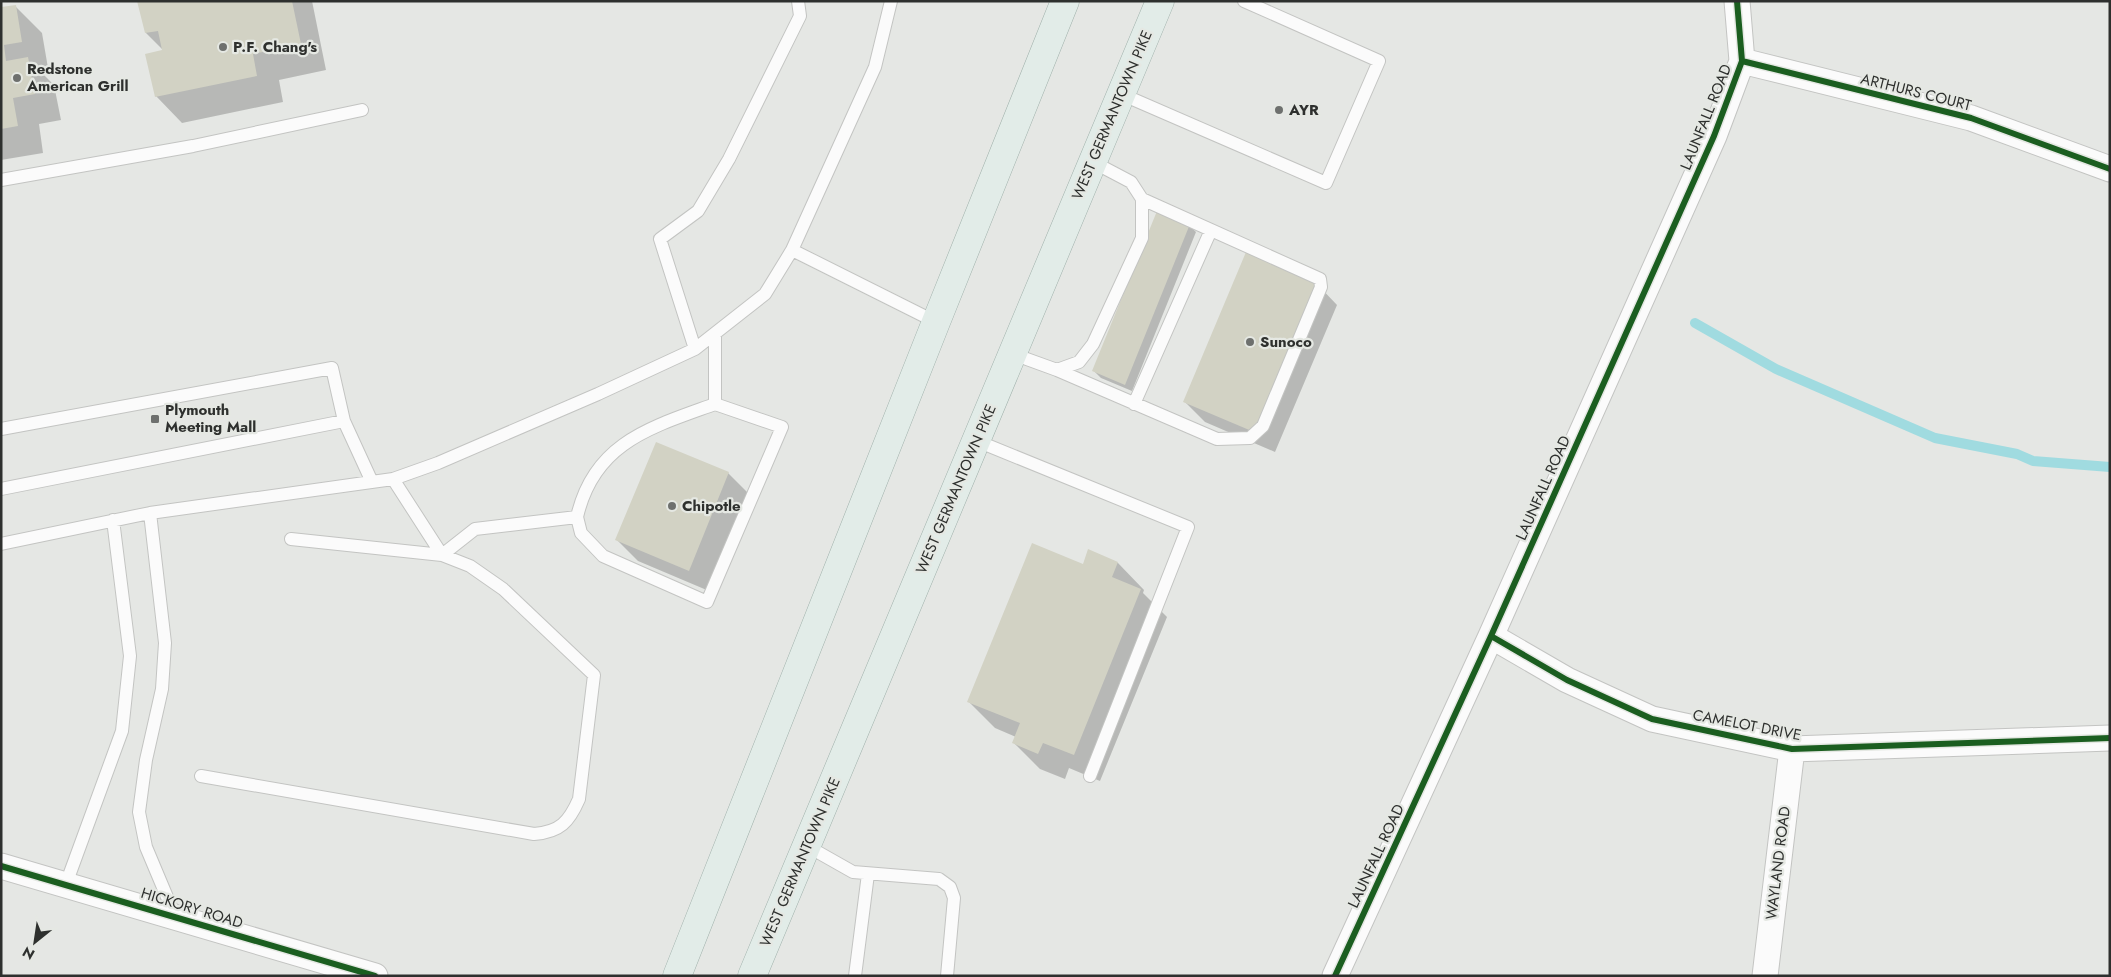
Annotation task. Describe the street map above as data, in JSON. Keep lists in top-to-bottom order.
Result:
{
  "streets": {
    "main road": ["WEST GERMANTOWN PIKE"],
    "street": [
      "ARTHURS COURT",
      "LAUNFALL ROAD",
      "CAMELOT DRIVE",
      "WAYLAND ROAD",
      "HICKORY ROAD"
    ]
  },
  "crossings": [
    ["ARTHURS COURT", "LAUNFALL ROAD"],
    ["LAUNFALL ROAD", "CAMELOT DRIVE"],
    ["CAMELOT DRIVE", "WAYLAND ROAD"]
  ],
  "places": {
    "other": [
      "P.F. Chang's",
      "Redstone American Grill",
      "AYR",
      "Sunoco",
      "Chipotle"
    ],
    "transit": ["Plymouth Meeting Mall"]
  },
  "north": "bottom left"
}
